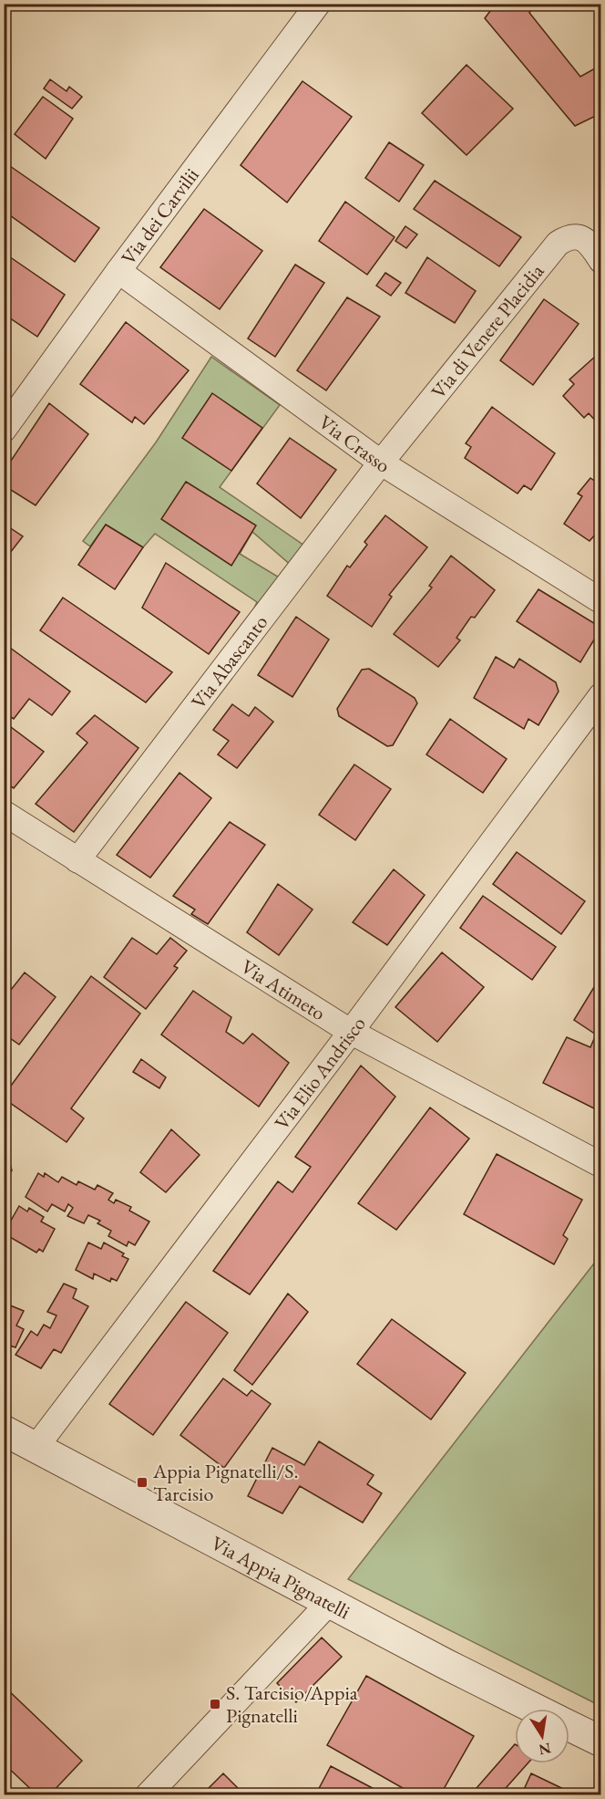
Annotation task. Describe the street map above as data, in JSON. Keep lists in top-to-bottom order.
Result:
{
  "streets": {
    "street": [
      "Via dei Carvilii",
      "Via di Venere Placidia",
      "Via Crasso",
      "Via Abascanto",
      "Via Atimeto",
      "Via Elio Andrisco",
      "Via Appia Pignatelli"
    ]
  },
  "crossings": [
    ["Via dei Carvilii", "Via Crasso"],
    ["Via di Venere Placidia", "Via Crasso"],
    ["Via di Venere Placidia", "Via Abascanto"],
    ["Via Crasso", "Via Abascanto"],
    ["Via Abascanto", "Via Atimeto"],
    ["Via Atimeto", "Via Elio Andrisco"],
    ["Via Elio Andrisco", "Via Appia Pignatelli"]
  ],
  "places": {
    "transit": ["Appia Pignatelli/S. Tarcisio", "S. Tarcisio/Appia Pignatelli"]
  },
  "north": "bottom"
}
